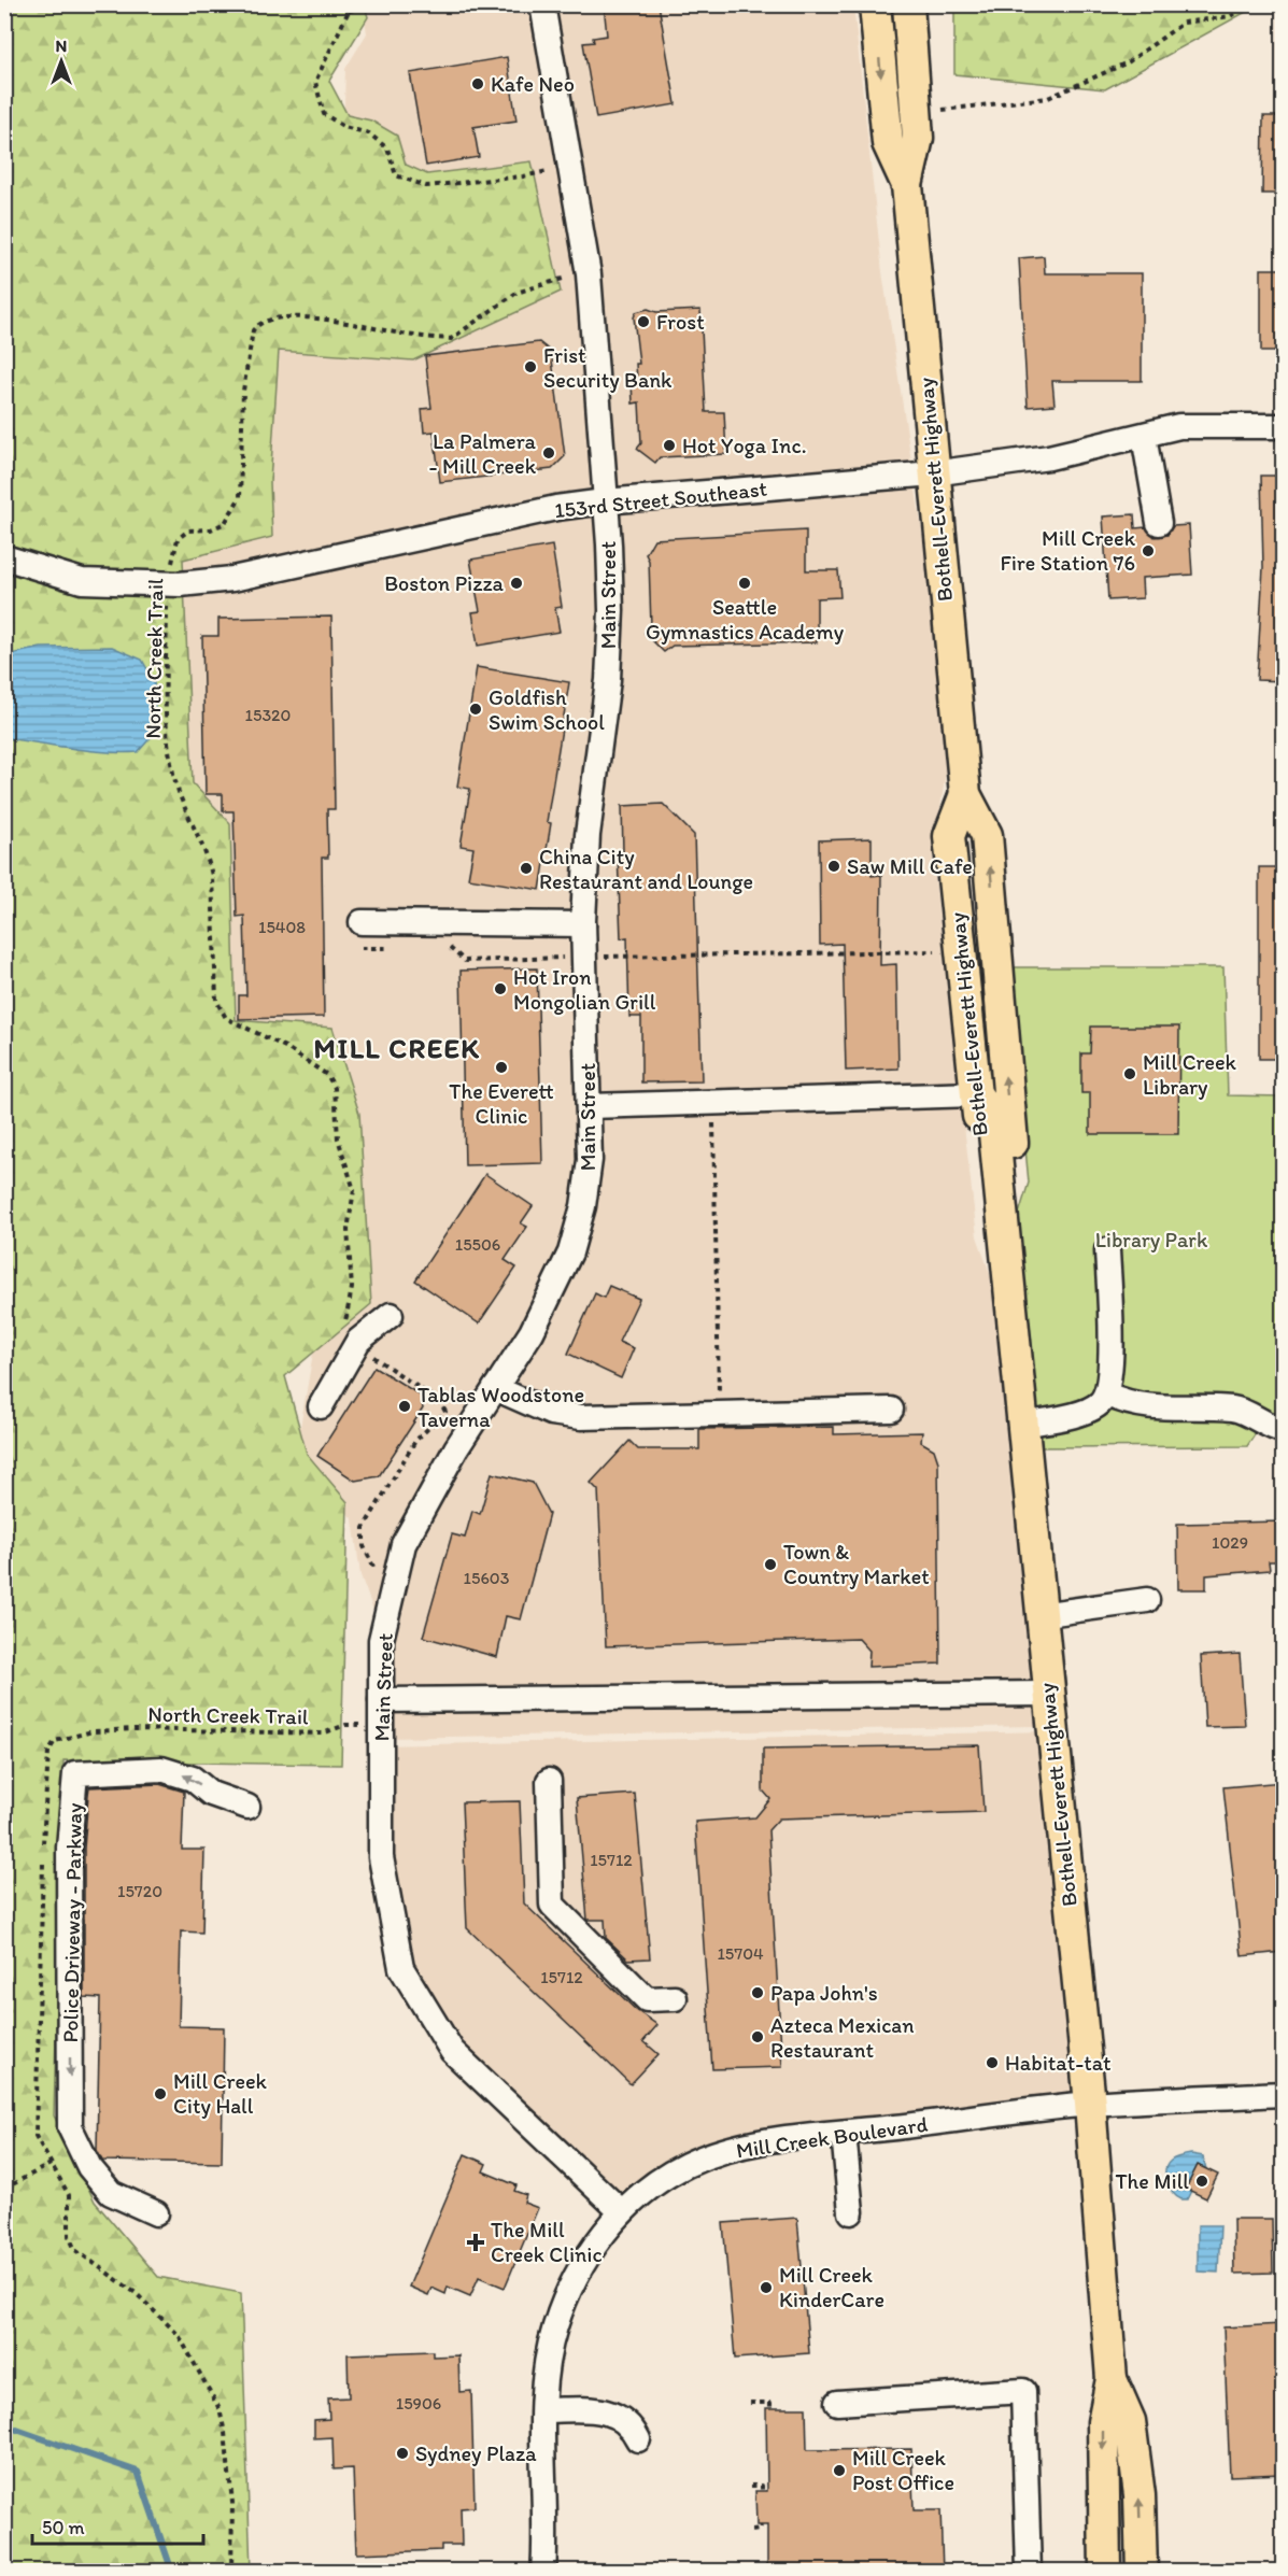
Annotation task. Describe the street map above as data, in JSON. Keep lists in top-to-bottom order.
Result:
{
  "streets": {
    "main road": ["Bothell-Everett Highway"],
    "street": [
      "153rd Street Southeast",
      "Main Street",
      "Police Driveway - Parkway",
      "Mill Creek Boulevard"
    ],
    "path": ["North Creek Trail"]
  },
  "crossings": [
    ["Bothell-Everett Highway", "153rd Street Southeast"],
    ["Bothell-Everett Highway", "Mill Creek Boulevard"],
    ["153rd Street Southeast", "Main Street"],
    ["153rd Street Southeast", "North Creek Trail"],
    ["Main Street", "Mill Creek Boulevard"]
  ],
  "districts": ["MILL CREEK"],
  "parks": ["Library Park"],
  "places": {
    "other": [
      "Kafe Neo",
      "Frost",
      "Frist Security Bank",
      "Hot Yoga Inc.",
      "La Palmera - Mill Creek",
      "Mill Creek Fire Station 76",
      "Boston Pizza",
      "Seattle Gymnastics Academy",
      "Goldfish Swim School",
      "Saw Mill Cafe",
      "China City Restaurant and Lounge",
      "Hot Iron Mongolian Grill",
      "The Everett Clinic",
      "Mill Creek Library",
      "Tablas Woodstone Taverna",
      "Town & Country Market",
      "Papa John's",
      "Azteca Mexican Restaurant",
      "Habitat-tat",
      "Mill Creek City Hall",
      "The Mill",
      "Mill Creek KinderCare",
      "Sydney Plaza",
      "Mill Creek Post Office"
    ],
    "health": ["The Mill Creek Clinic"]
  },
  "house_numbers": [
    "15320",
    "15408",
    "15506",
    "1029",
    "15603",
    "15712",
    "15720",
    "15704",
    "15712",
    "15906"
  ],
  "scale_bar": "50 m",
  "north": "top"
}
